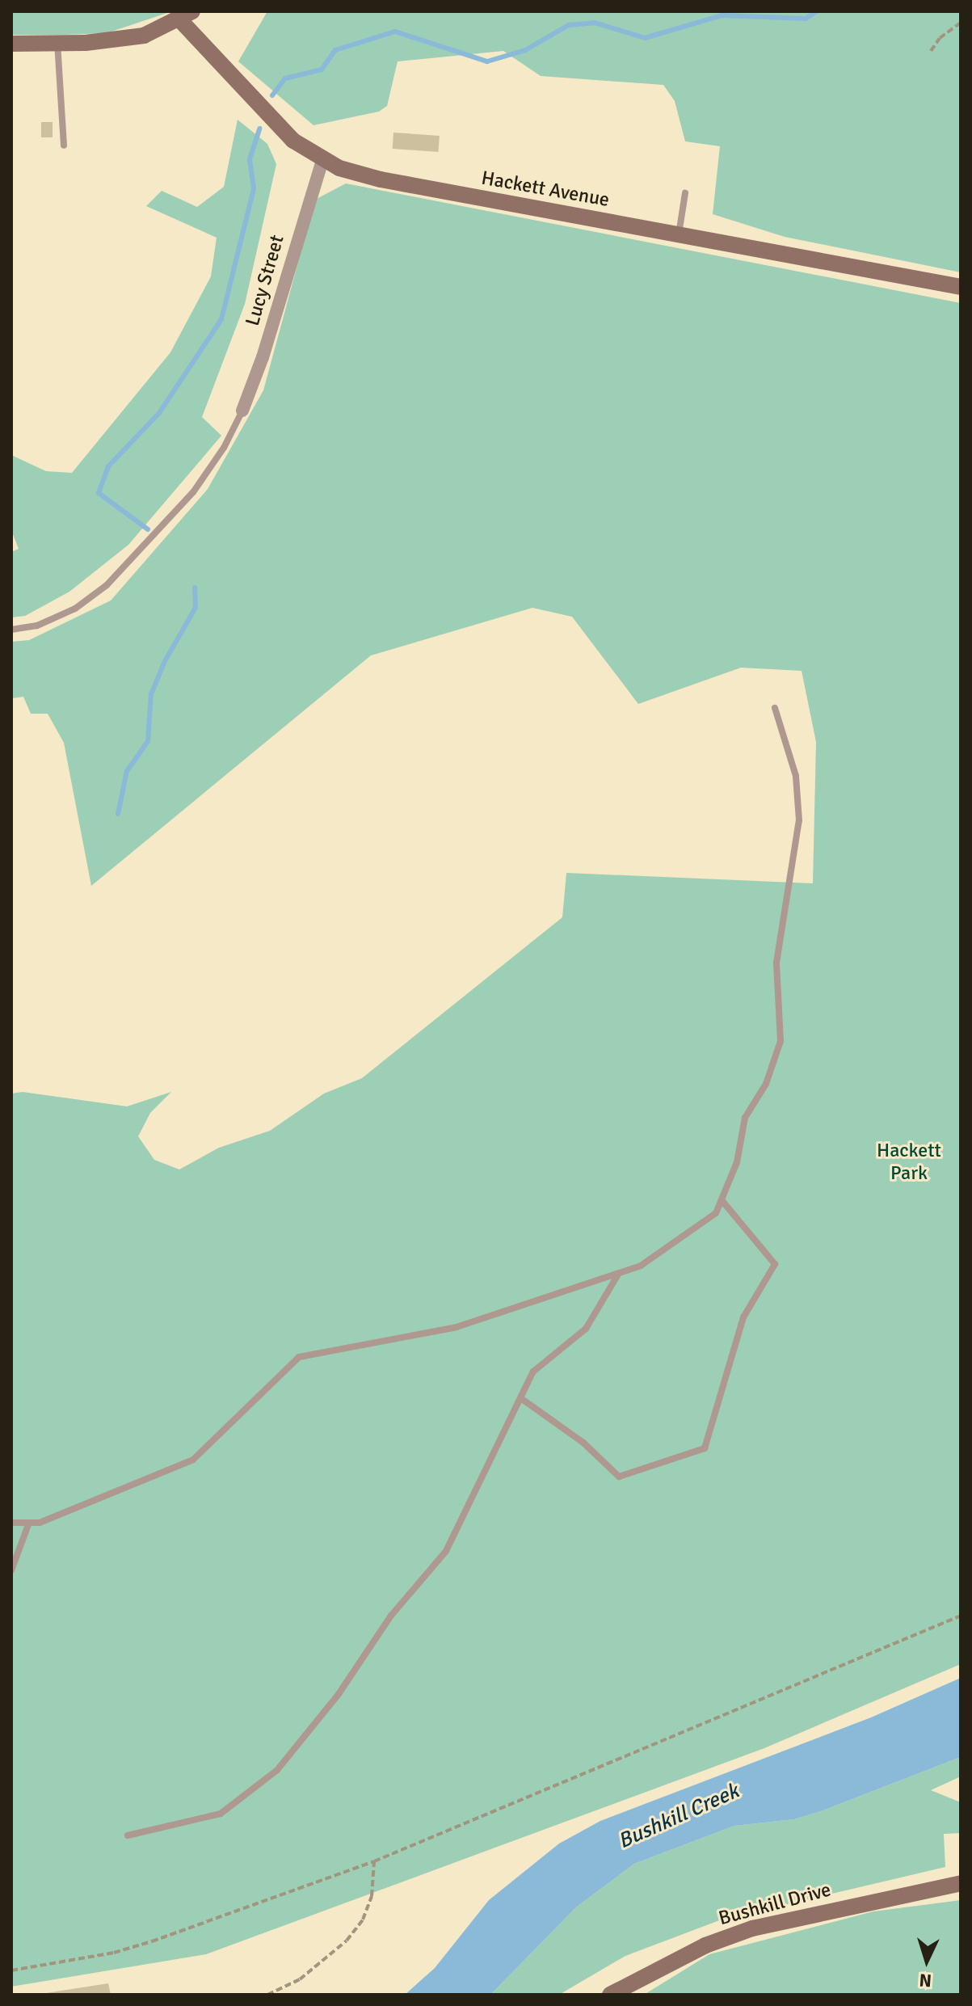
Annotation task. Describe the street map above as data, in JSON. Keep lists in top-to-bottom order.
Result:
{
  "streets": {
    "main road": ["Hackett Avenue", "Bushkill Drive"],
    "street": ["Lucy Street"]
  },
  "crossings": [
    ["Hackett Avenue", "Lucy Street"]
  ],
  "water": ["Bushkill Creek"],
  "parks": ["Hackett Park"],
  "north": "bottom"
}
